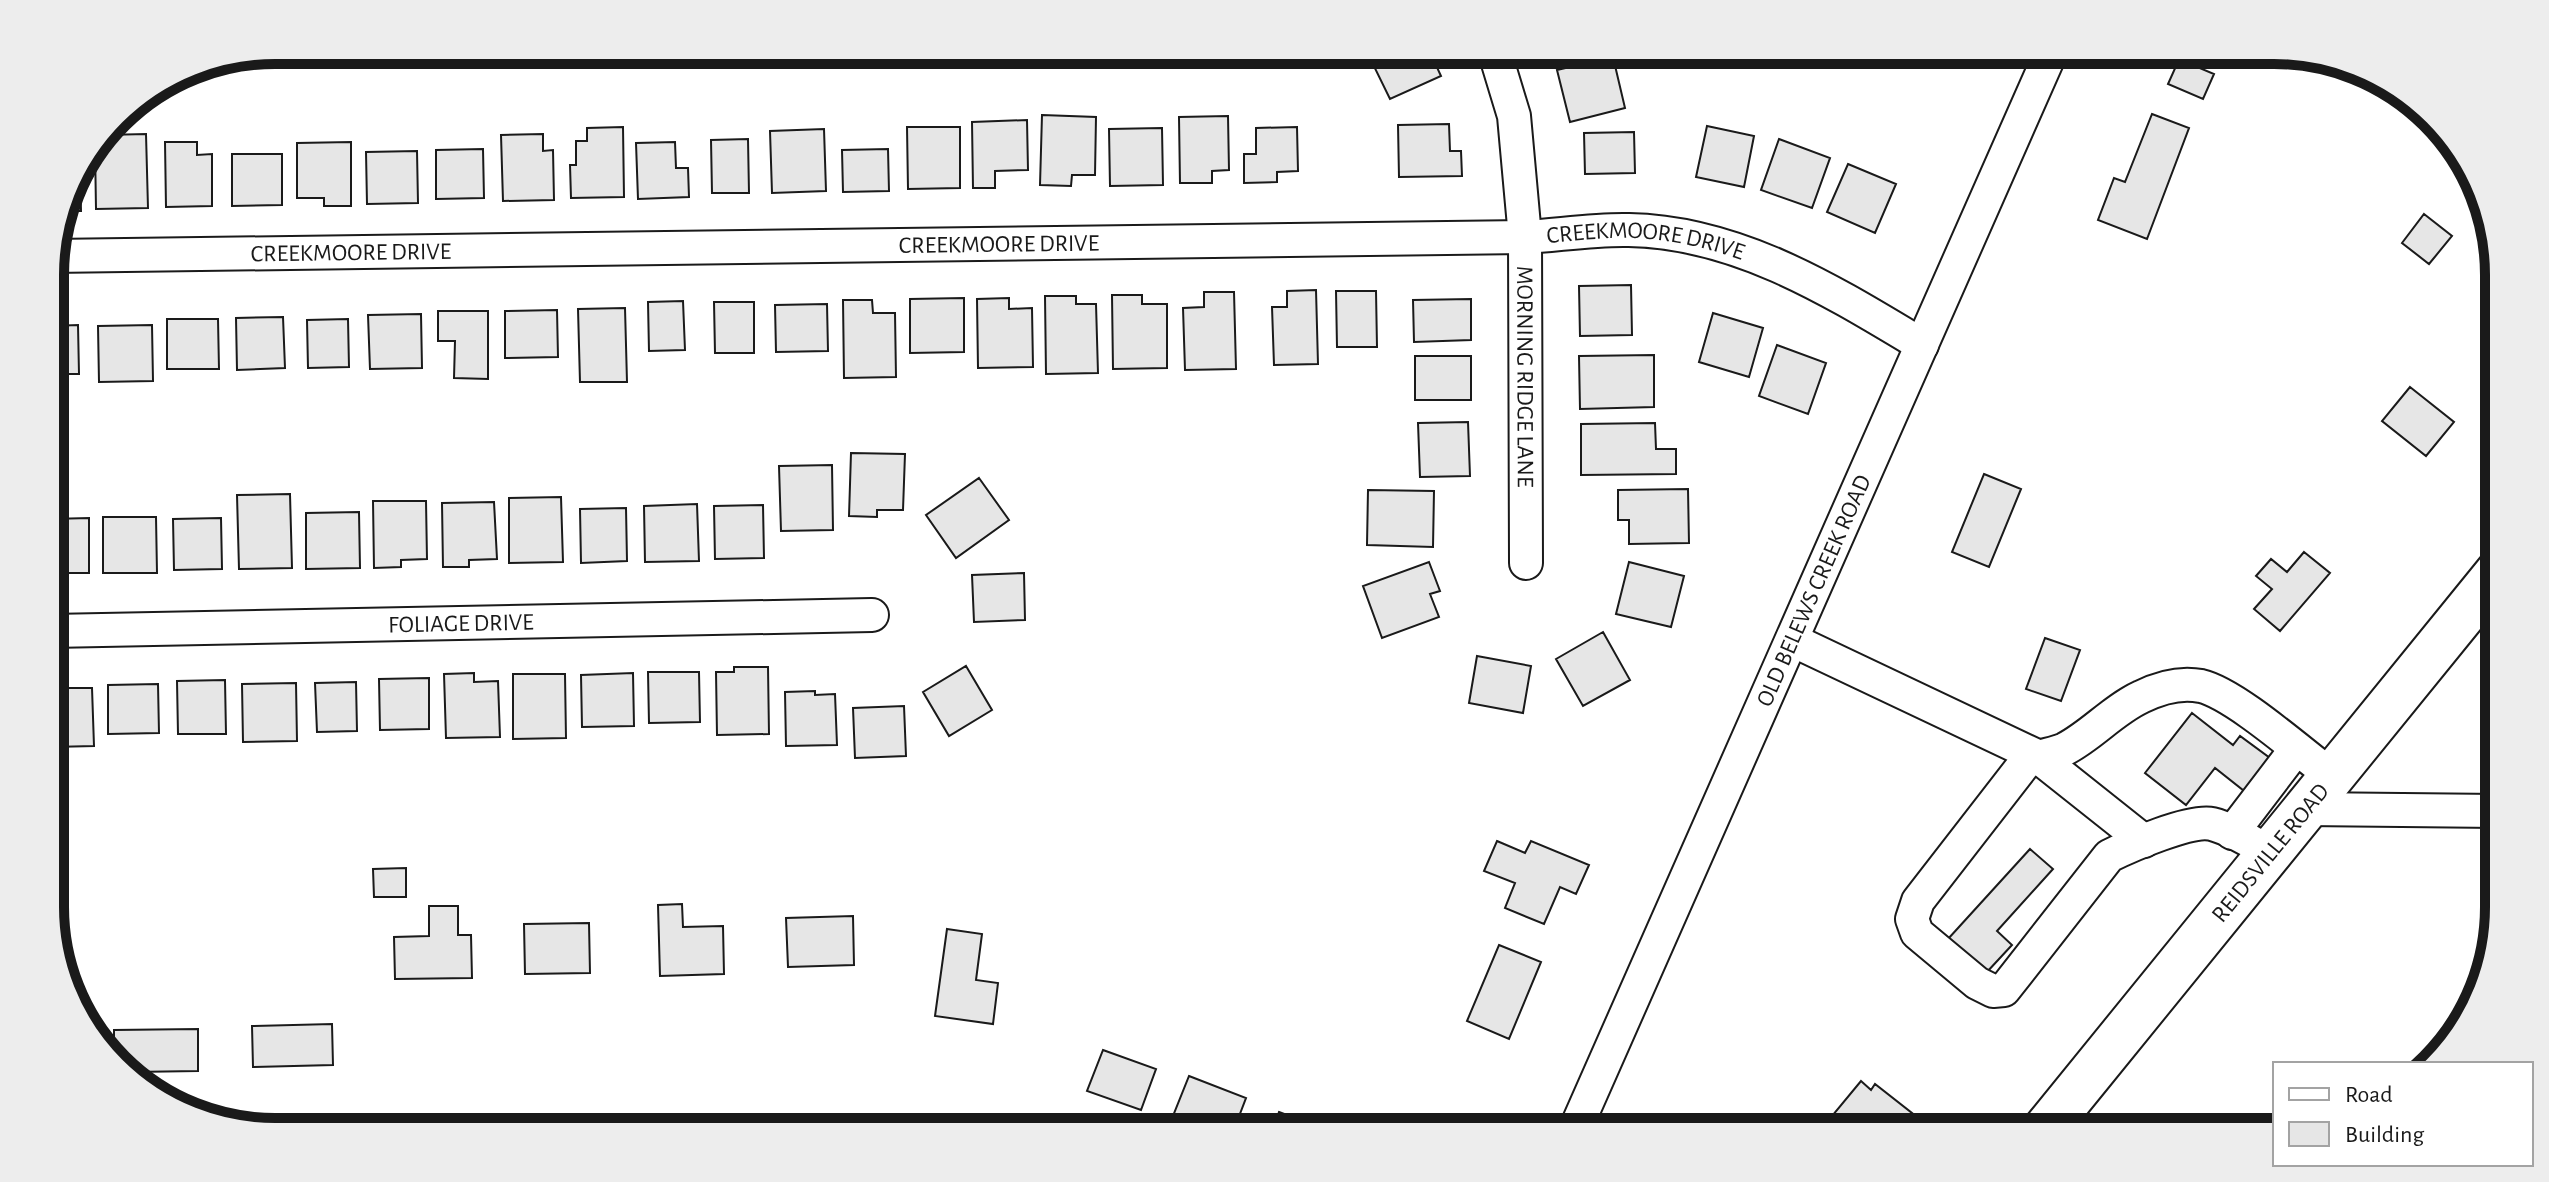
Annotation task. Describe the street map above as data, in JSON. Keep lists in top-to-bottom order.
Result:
{
  "streets": {
    "highway": ["REIDSVILLE ROAD"],
    "street": [
      "CREEKMOORE DRIVE",
      "MORNING RIDGE LANE",
      "OLD BELEWS CREEK ROAD",
      "FOLIAGE DRIVE"
    ]
  },
  "crossings": [
    ["CREEKMOORE DRIVE", "MORNING RIDGE LANE"],
    ["CREEKMOORE DRIVE", "OLD BELEWS CREEK ROAD"]
  ],
  "legend": ["Road", "Building"]
}
